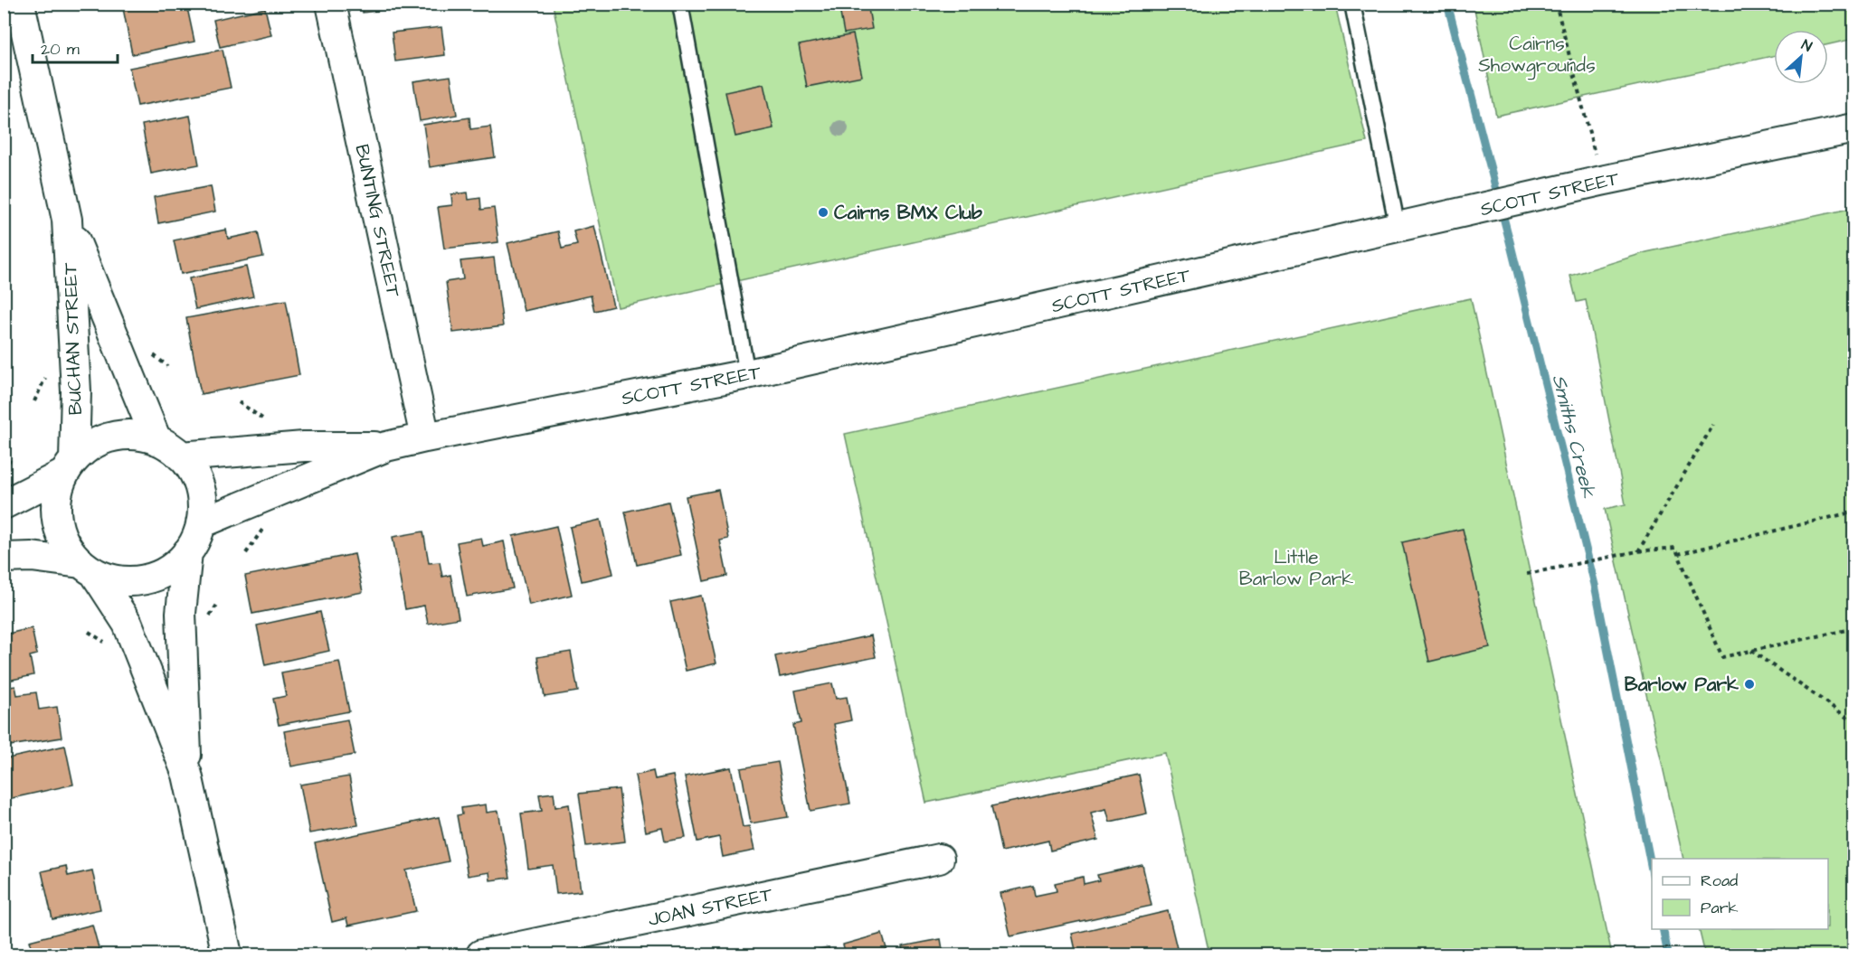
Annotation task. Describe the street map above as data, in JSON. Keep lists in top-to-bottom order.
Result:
{
  "streets": {
    "street": [
      "SCOTT STREET",
      "BUNTING STREET",
      "BUCHAN STREET",
      "JOAN STREET"
    ]
  },
  "crossings": [
    ["SCOTT STREET", "BUNTING STREET"],
    ["SCOTT STREET", "BUCHAN STREET"]
  ],
  "water": ["Smiths Creek"],
  "parks": ["Cairns Showgrounds", "Little Barlow Park"],
  "places": ["Cairns BMX Club", "Barlow Park"],
  "legend": ["Road", "Park"],
  "scale_bar": "20 m",
  "north": "top right"
}
